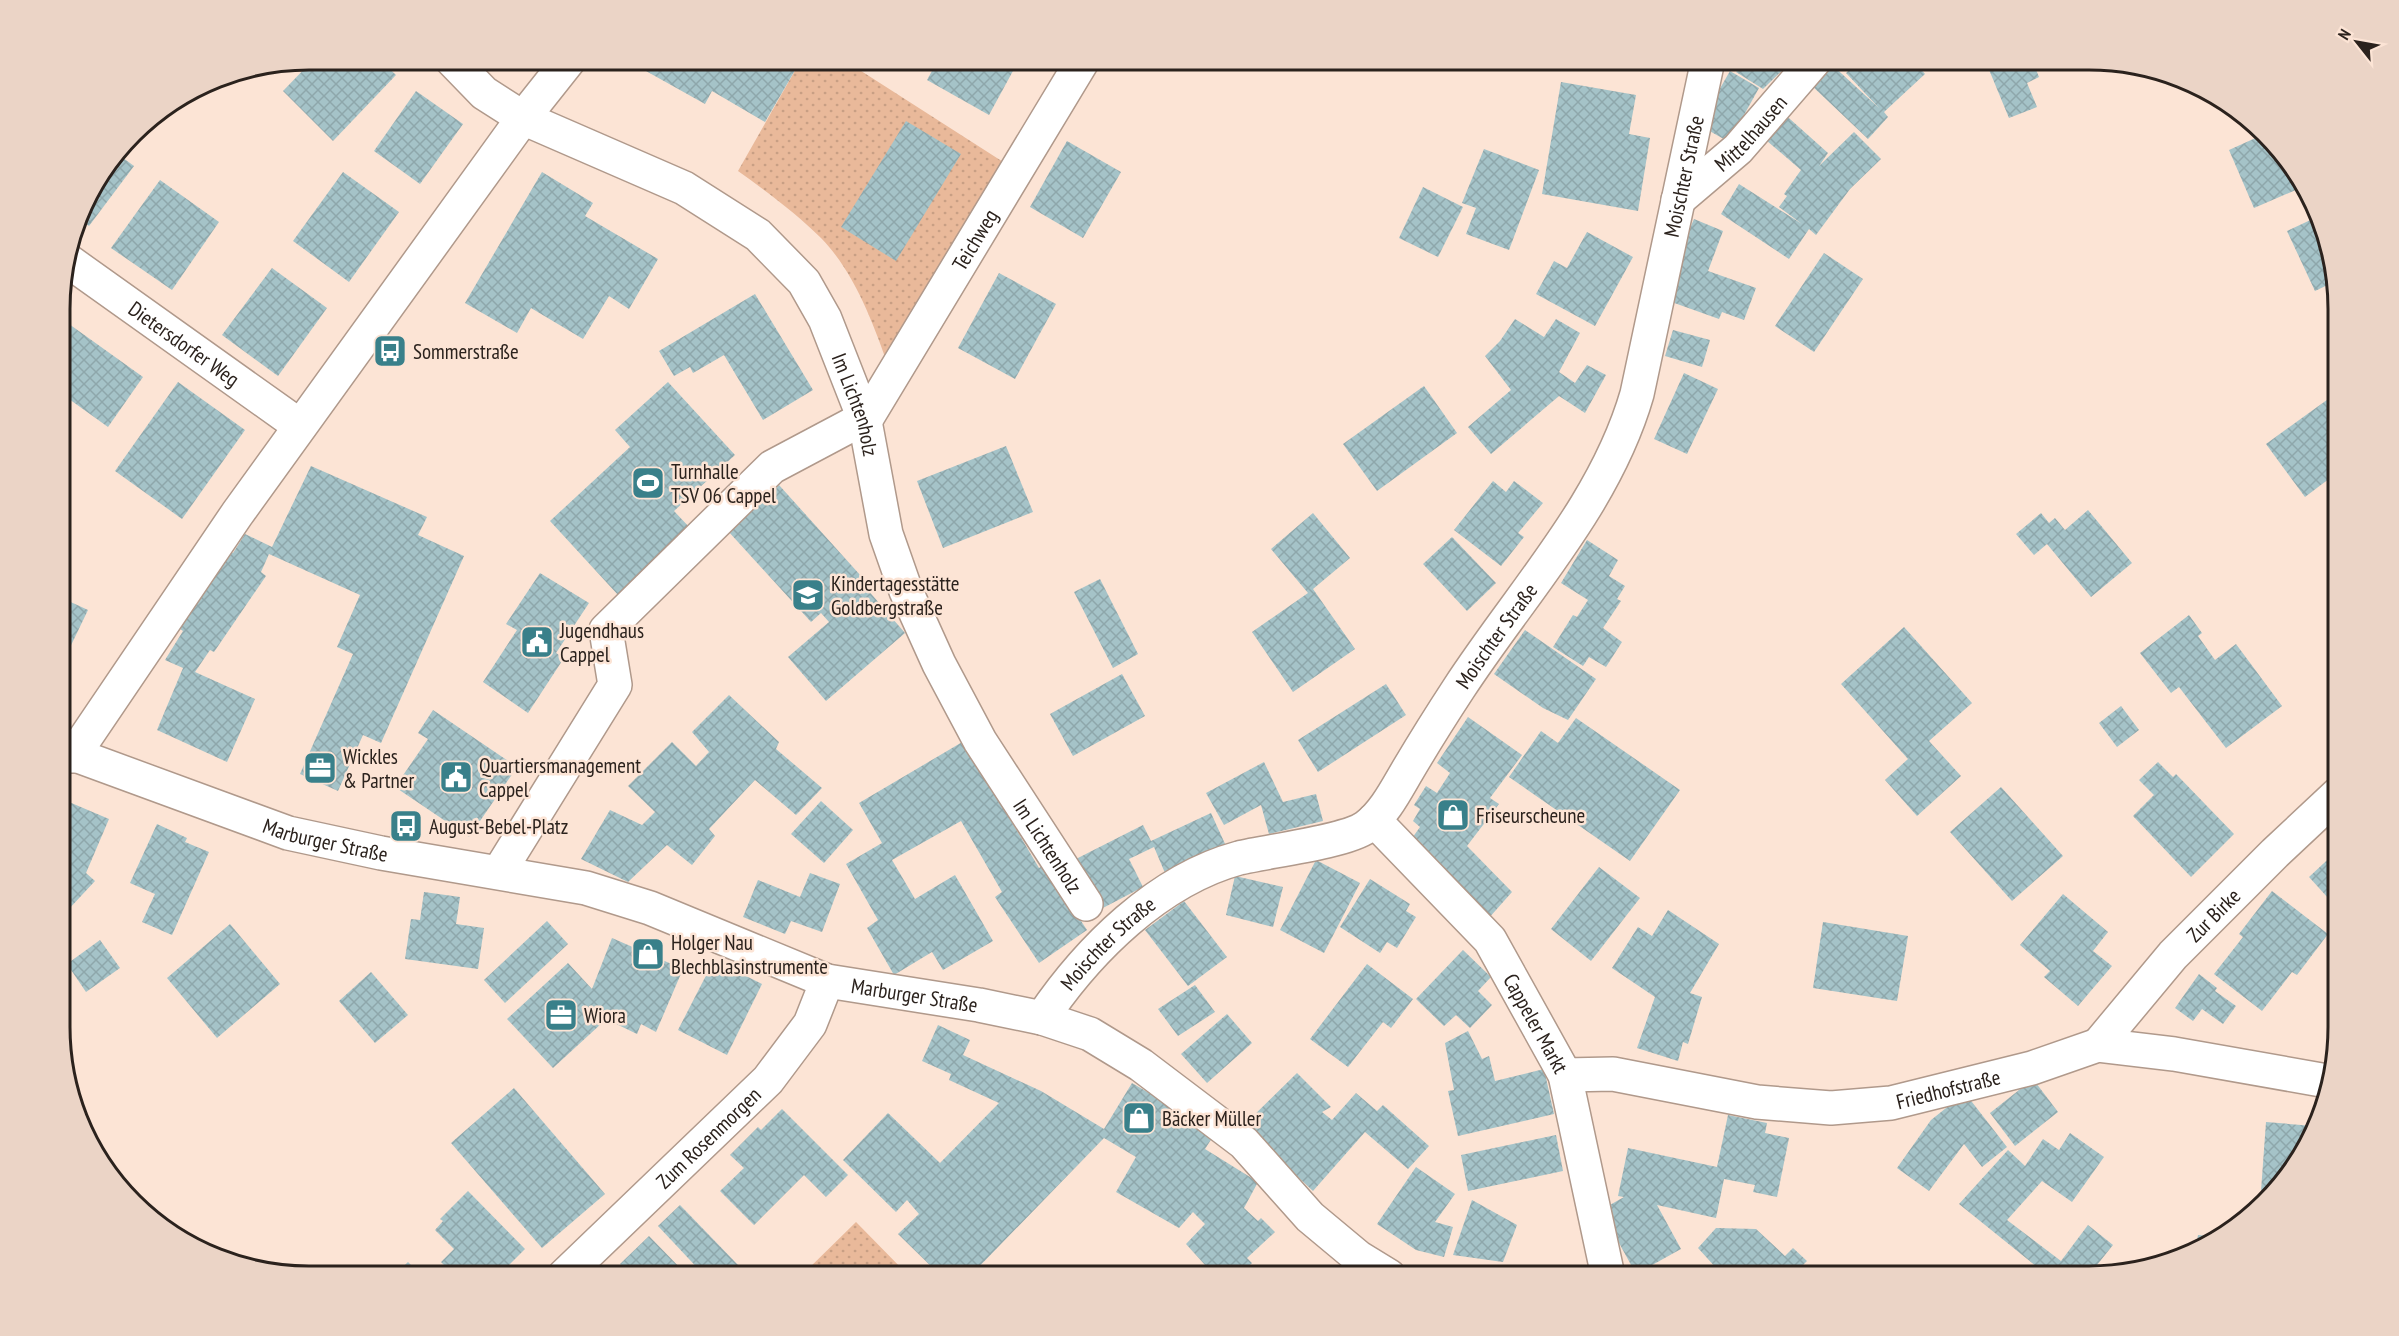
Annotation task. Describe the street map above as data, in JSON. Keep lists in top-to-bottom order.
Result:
{
  "streets": {
    "street": [
      "Mittelhausen",
      "Moischter Straße",
      "Teichweg",
      "Dietersdorfer Weg",
      "Im Lichtenholz",
      "Marburger Straße",
      "Zur Birke",
      "Cappeler Markt",
      "Friedhofstraße",
      "Zum Rosenmorgen"
    ]
  },
  "crossings": [
    ["Mittelhausen", "Moischter Straße"],
    ["Moischter Straße", "Marburger Straße"],
    ["Moischter Straße", "Cappeler Markt"],
    ["Teichweg", "Im Lichtenholz"],
    ["Marburger Straße", "Zum Rosenmorgen"],
    ["Zur Birke", "Friedhofstraße"],
    ["Cappeler Markt", "Friedhofstraße"]
  ],
  "places": {
    "bus stop": ["Sommerstraße", "August-Bebel-Platz"],
    "sports": ["Turnhalle TSV 06 Cappel"],
    "school or university": ["Kindertagesstätte Goldbergstraße"],
    "public building": ["Jugendhaus Cappel", "Quartiersmanagement Cappel"],
    "office": ["Wickles & Partner", "Wiora"],
    "shop": ["Friseurscheune", "Holger Nau Blechblasinstrumente", "Bäcker Müller"]
  },
  "north": "top left"
}
